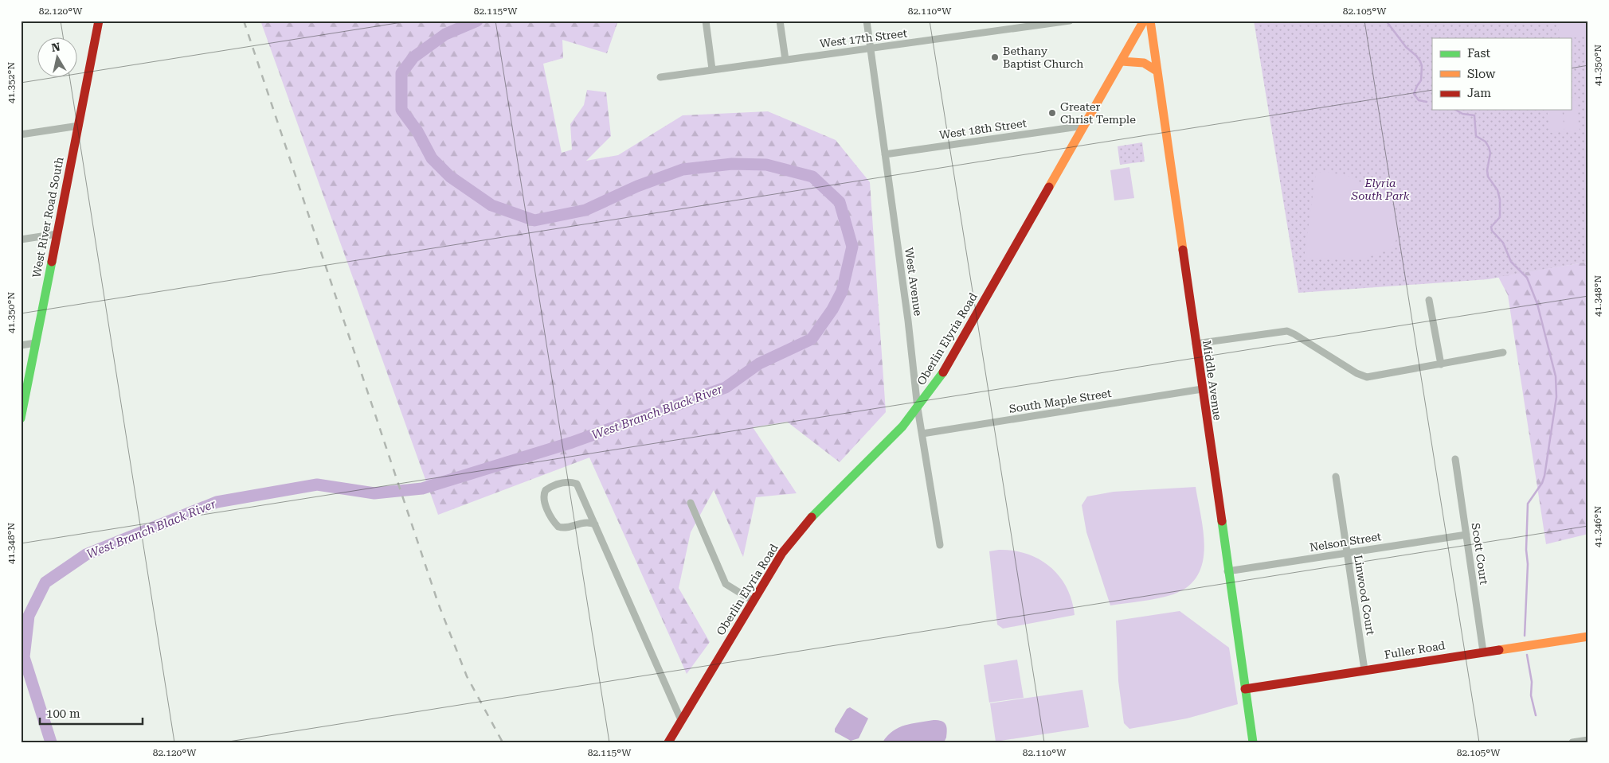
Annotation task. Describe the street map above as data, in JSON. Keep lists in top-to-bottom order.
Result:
{
  "streets": {
    "main road": [
      "West River Road South",
      "Oberlin Elyria Road",
      "Middle Avenue",
      "Fuller Road"
    ],
    "street": [
      "West 17th Street",
      "West 18th Street",
      "West Avenue",
      "South Maple Street",
      "Nelson Street",
      "Scott Court",
      "Linwood Court"
    ]
  },
  "crossings": [
    ["West 17th Street", "West Avenue"],
    ["West 18th Street", "West Avenue"],
    ["West 18th Street", "Oberlin Elyria Road"],
    ["West Avenue", "Oberlin Elyria Road"],
    ["West Avenue", "South Maple Street"],
    ["Middle Avenue", "South Maple Street"],
    ["Middle Avenue", "Nelson Street"],
    ["Middle Avenue", "Fuller Road"],
    ["Nelson Street", "Scott Court"],
    ["Nelson Street", "Linwood Court"],
    ["Scott Court", "Fuller Road"],
    ["Linwood Court", "Fuller Road"]
  ],
  "water": ["West Branch Black River"],
  "parks": ["Elyria South Park"],
  "places": ["Bethany Baptist Church", "Greater Christ Temple"],
  "legend": ["Fast", "Slow", "Jam"],
  "scale_bar": "100 m",
  "north": "top",
  "coordinates": [
    "82.120°W",
    "82.115°W",
    "82.110°W",
    "82.105°W",
    "41.350°N",
    "41.352°N",
    "41.348°N",
    "41.346°N"
  ]
}
